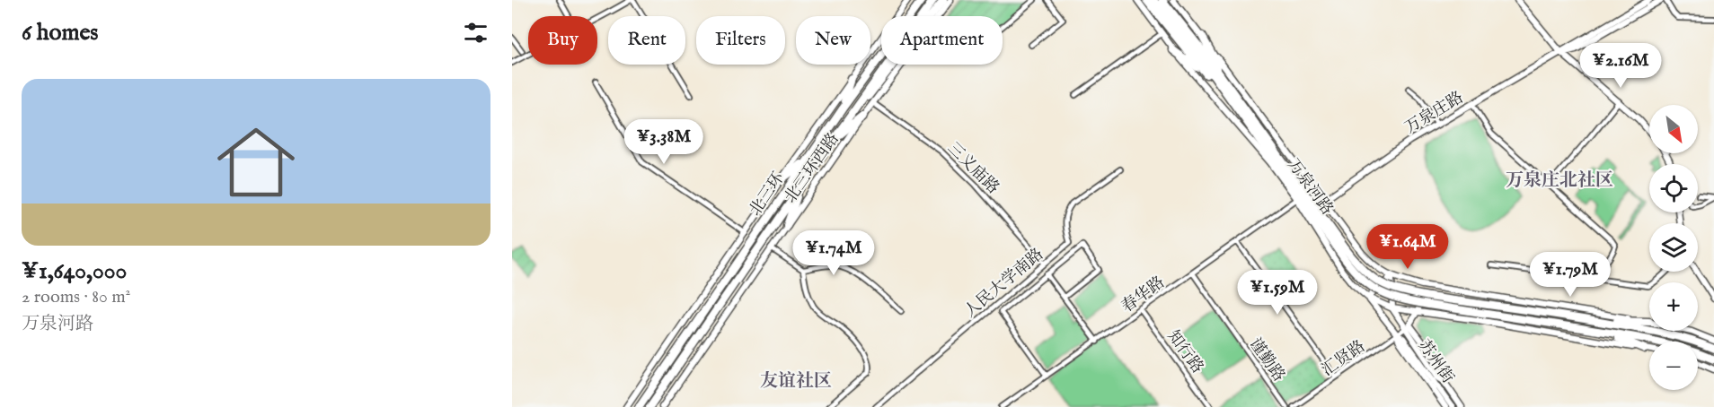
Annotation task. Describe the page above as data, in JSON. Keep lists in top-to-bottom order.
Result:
{
  "streets": {
    "highway": ["万泉河路", "北三环"],
    "street": [
      "万泉庄路",
      "北三环西路",
      "三义庙路",
      "人民大学南路",
      "春华路",
      "知行路",
      "汇贤路",
      "谨勤路",
      "苏州街"
    ]
  },
  "crossings": [
    ["万泉庄路", "万泉河路"],
    ["北三环西路", "三义庙路"],
    ["三义庙路", "人民大学南路"],
    ["万泉河路", "春华路"],
    ["万泉河路", "苏州街"],
    ["春华路", "知行路"],
    ["春华路", "谨勤路"],
    ["汇贤路", "苏州街"]
  ],
  "districts": ["万泉庄北社区", "友谊社区"],
  "north": "bottom right",
  "page": {
    "heading": "6 homes",
    "chip": [
      "Buy",
      "Rent",
      "Filters",
      "New",
      "Apartment"
    ],
    "price": [
      "¥2.16M",
      "¥3.38M",
      "¥1.64M",
      "¥1.74M",
      "¥1.79M",
      "¥1.59M"
    ],
    "list": [
      {
        "name": "¥1,640,000",
        "note": "2 rooms · 80 m² · 万泉河路"
      }
    ],
    "map_buttons": ["+", "−"]
  }
}
